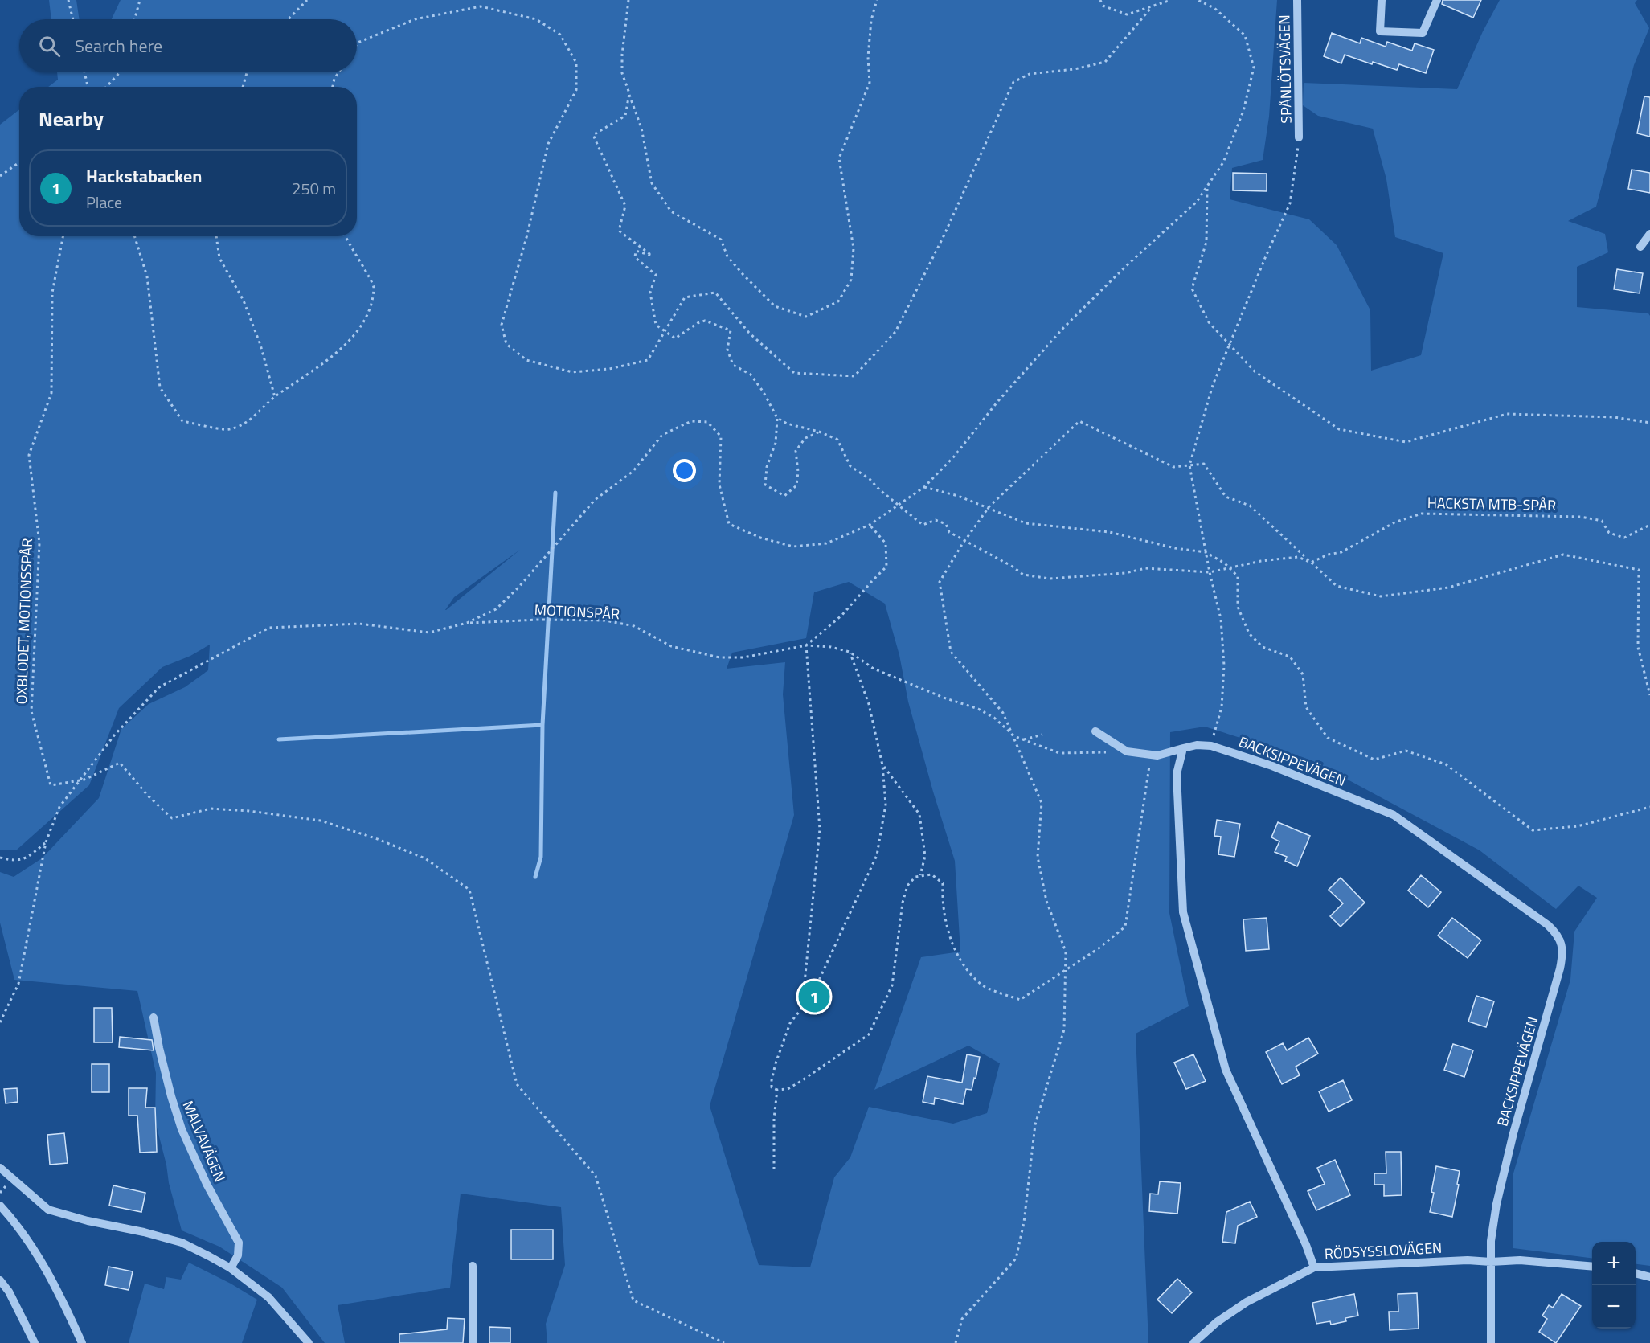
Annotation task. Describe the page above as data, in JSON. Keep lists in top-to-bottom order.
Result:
{
  "streets": {
    "street": [
      "SPÅNLÖTSVÄGEN",
      "BACKSIPPEVÄGEN",
      "MALVAVÄGEN",
      "RÖDSYSSLOVÄGEN"
    ],
    "path": ["HACKSTA MTB-SPÅR", "MOTIONSPÅR", "OXBLODET, MOTIONSSPÅR"]
  },
  "crossings": [
    ["BACKSIPPEVÄGEN", "RÖDSYSSLOVÄGEN"]
  ],
  "page": {
    "search": "Search here",
    "heading": "Nearby",
    "list": [
      {
        "mark": "1",
        "name": "Hackstabacken",
        "note": "Place",
        "value": "250 m"
      }
    ],
    "pins": "1",
    "map_buttons": ["+", "−"]
  }
}
